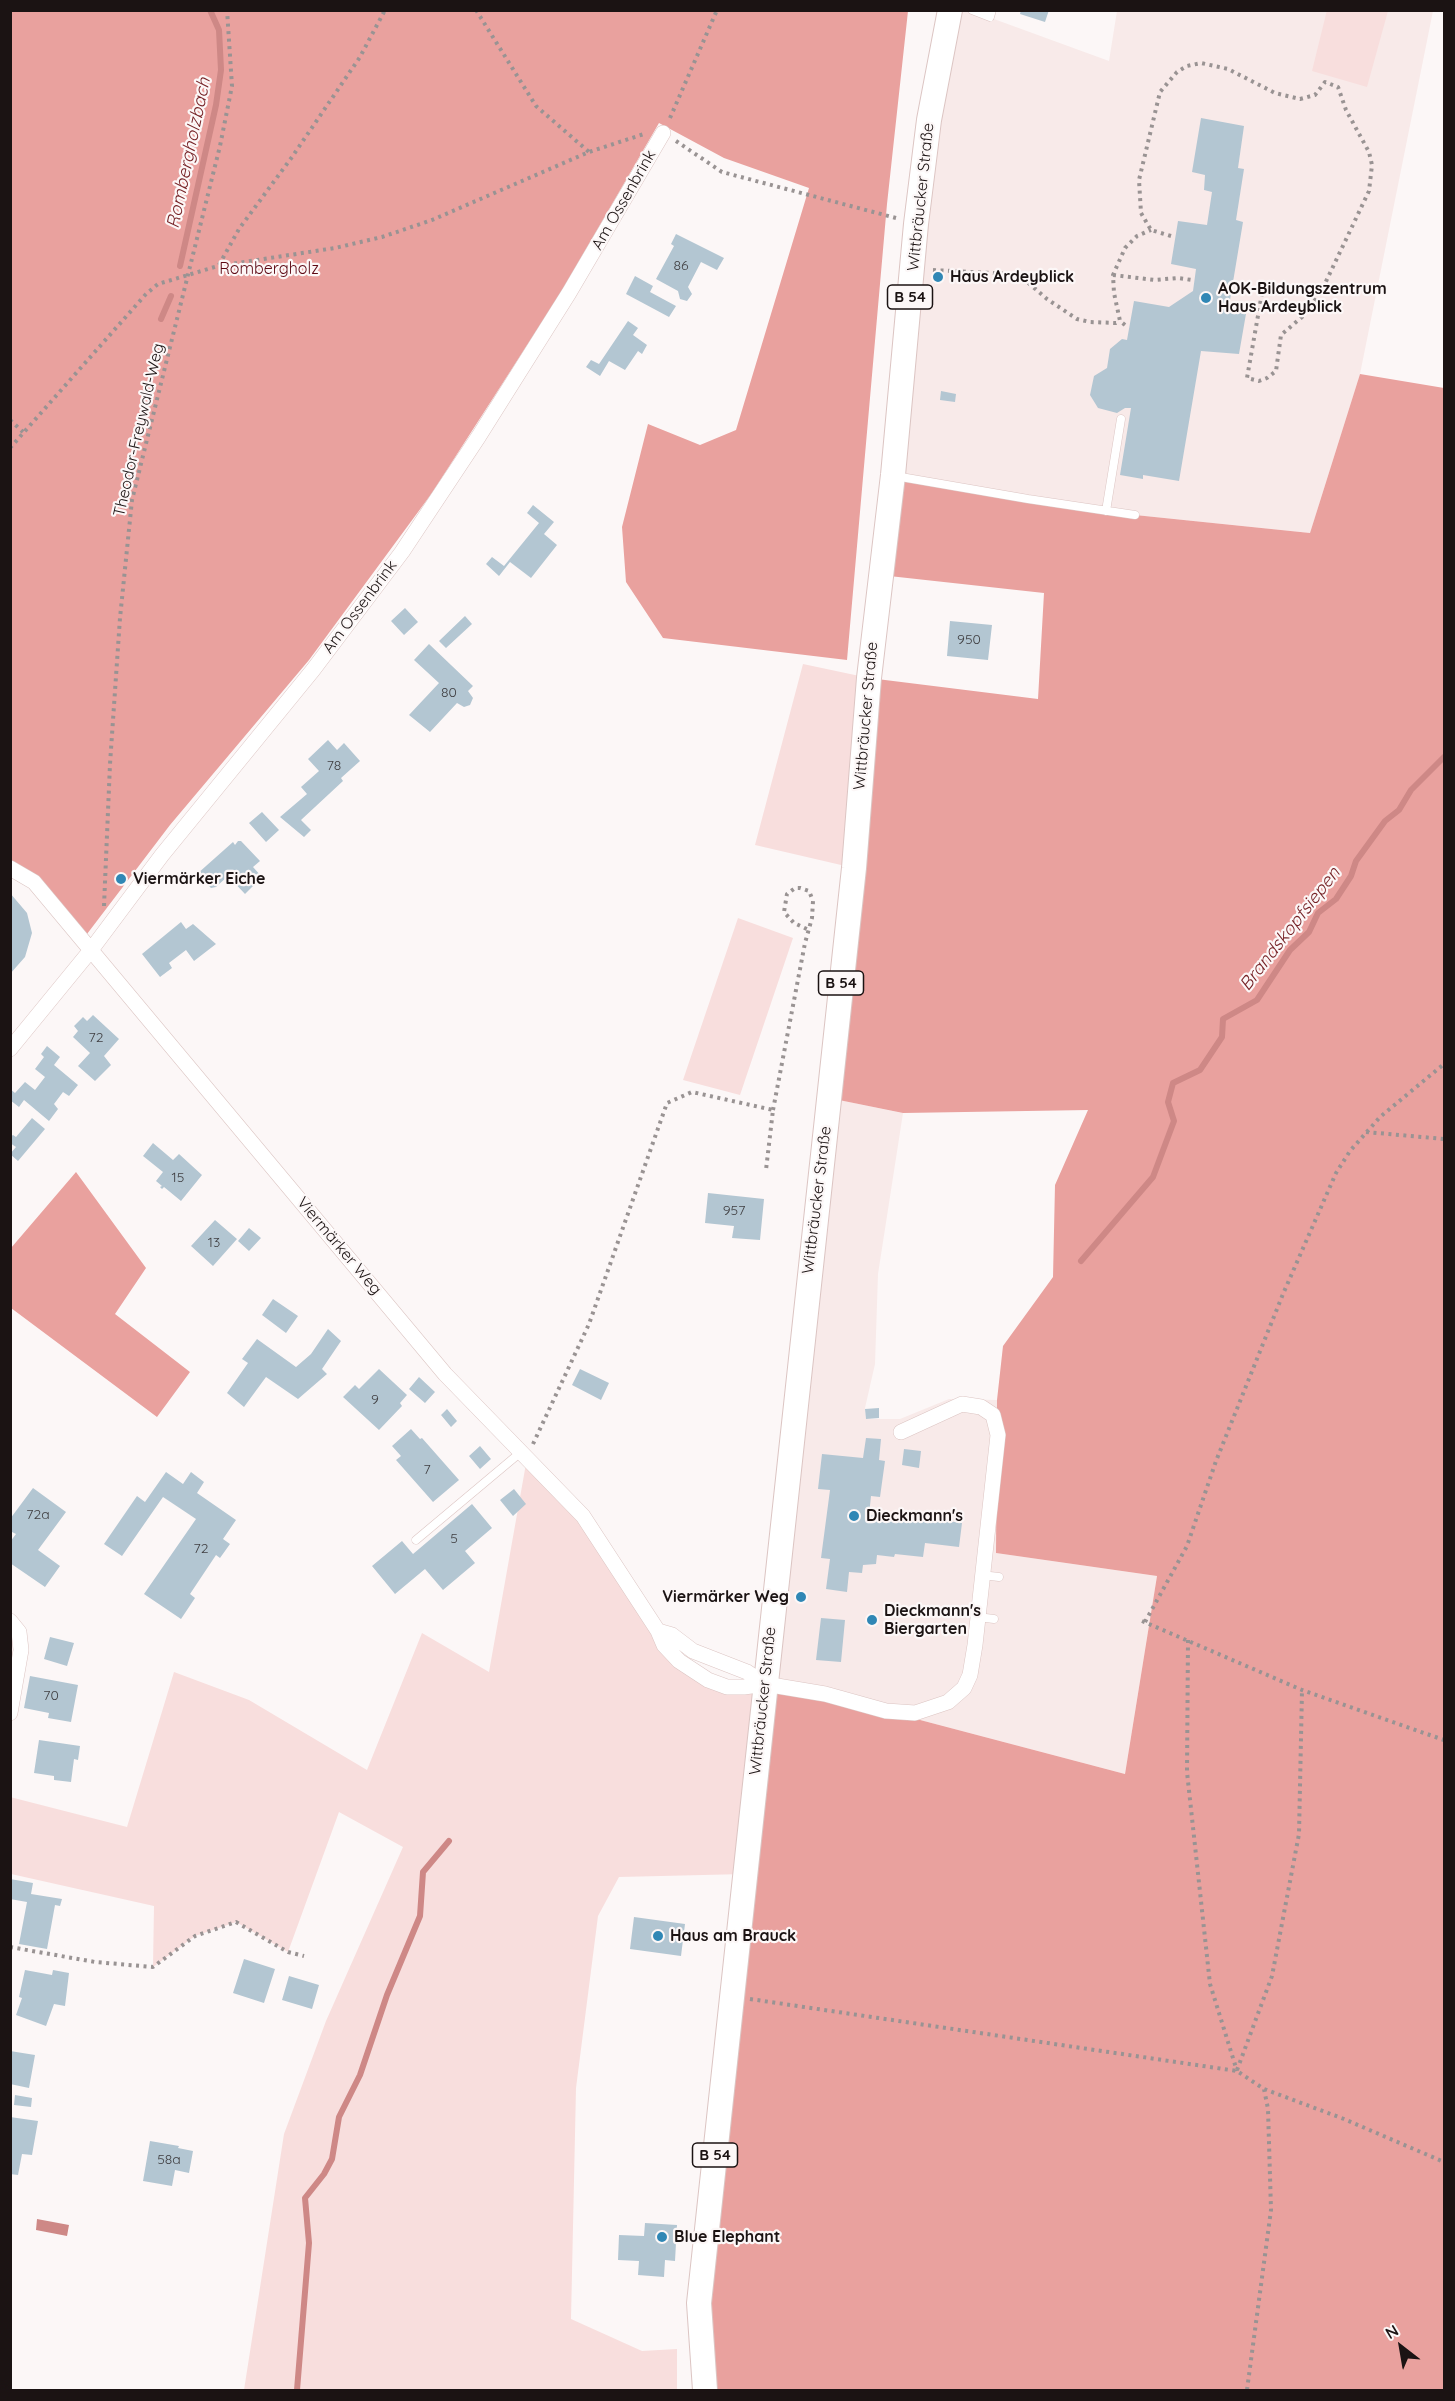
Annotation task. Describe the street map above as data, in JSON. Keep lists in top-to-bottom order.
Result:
{
  "streets": {
    "main road": ["Wittbräucker Straße", "B 54"],
    "street": ["Am Ossenbrink", "Viermärker Weg"],
    "path": ["Theodor-Freywald-Weg"]
  },
  "crossings": [
    ["Wittbräucker Straße", "Viermärker Weg"],
    ["Am Ossenbrink", "Theodor-Freywald-Weg"],
    ["Am Ossenbrink", "Viermärker Weg"]
  ],
  "water": ["Rombergholzbach", "Brandskopfsiepen"],
  "parks": ["Rombergholz"],
  "places": [
    "Haus Ardeyblick",
    "AOK-Bildungszentrum Haus Ardeyblick",
    "Viermärker Eiche",
    "Dieckmann's",
    "Viermärker Weg",
    "Dieckmann's Biergarten",
    "Haus am Brauck",
    "Blue Elephant"
  ],
  "house_numbers": [
    "86",
    "950",
    "80",
    "78",
    "72",
    "15",
    "957",
    "13",
    "9",
    "7",
    "72a",
    "5",
    "72",
    "70",
    "58a"
  ],
  "north": "top left"
}
